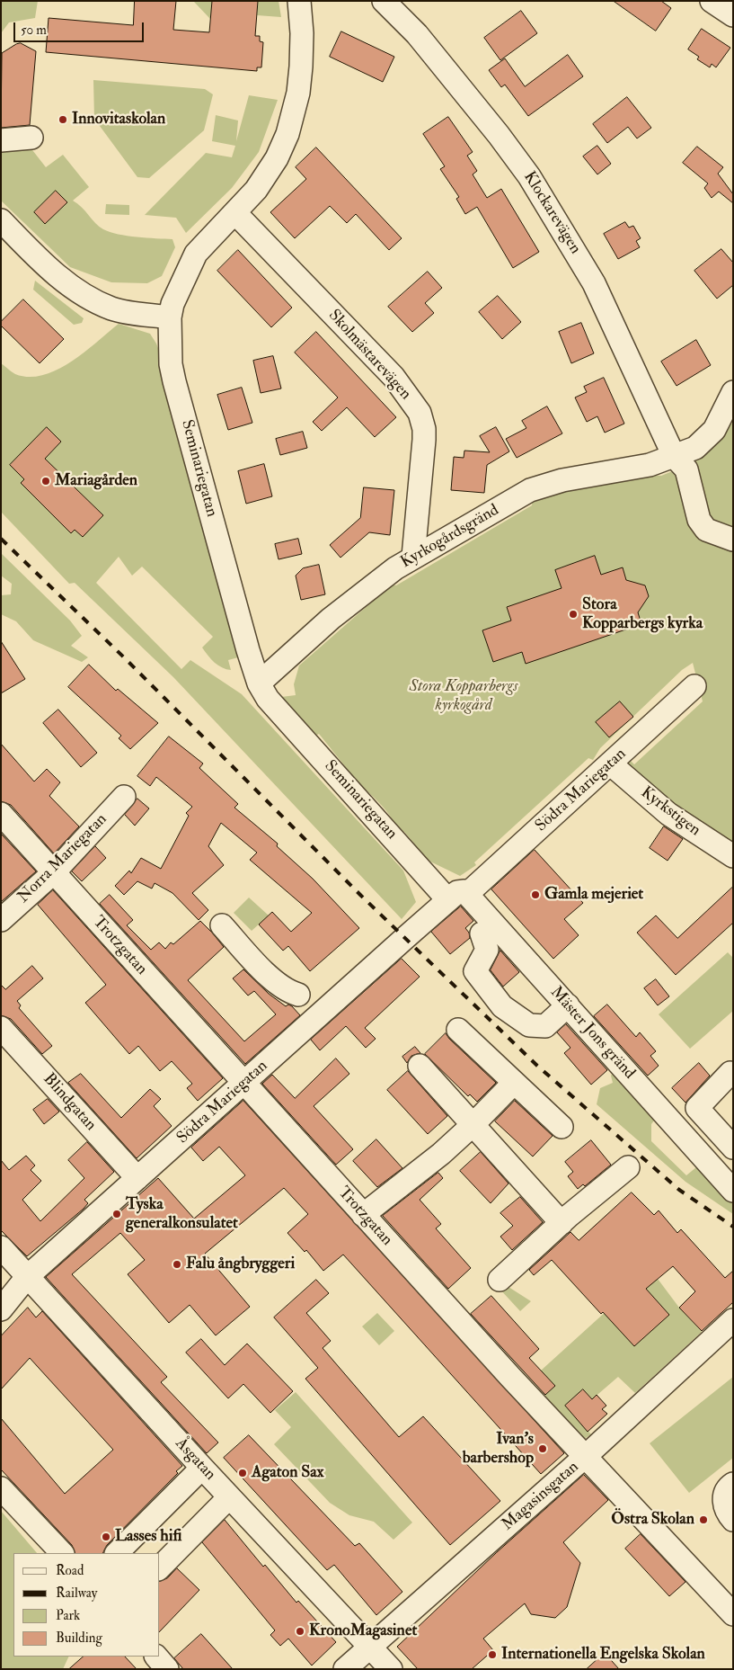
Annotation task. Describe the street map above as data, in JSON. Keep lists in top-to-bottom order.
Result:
{
  "streets": {
    "street": [
      "Klockarevägen",
      "Skolmästarevägen",
      "Seminariegatan",
      "Kyrkogårdsgränd",
      "Södra Mariegatan",
      "Kyrkstigen",
      "Norra Mariegatan",
      "Trotzgatan",
      "Mäster Jons gränd",
      "Blindgatan",
      "Åsgatan",
      "Magasinsgatan"
    ]
  },
  "crossings": [
    ["Klockarevägen", "Kyrkogårdsgränd"],
    ["Skolmästarevägen", "Seminariegatan"],
    ["Skolmästarevägen", "Kyrkogårdsgränd"],
    ["Seminariegatan", "Kyrkogårdsgränd"],
    ["Seminariegatan", "Södra Mariegatan"],
    ["Seminariegatan", "Mäster Jons gränd"],
    ["Södra Mariegatan", "Kyrkstigen"],
    ["Södra Mariegatan", "Trotzgatan"],
    ["Södra Mariegatan", "Mäster Jons gränd"],
    ["Södra Mariegatan", "Blindgatan"],
    ["Södra Mariegatan", "Åsgatan"],
    ["Norra Mariegatan", "Trotzgatan"],
    ["Trotzgatan", "Magasinsgatan"],
    ["Åsgatan", "Magasinsgatan"]
  ],
  "parks": ["Stora Kopparbergs kyrkogård"],
  "places": [
    "Innovitaskolan",
    "Mariagården",
    "Stora Kopparbergs kyrka",
    "Gamla mejeriet",
    "Tyska generalkonsulatet",
    "Falu ångbryggeri",
    "Ivan's barbershop",
    "Agaton Sax",
    "Östra Skolan",
    "Lasses hifi",
    "KronoMagasinet",
    "Internationella Engelska Skolan"
  ],
  "legend": [
    "Road",
    "Railway",
    "Park",
    "Building"
  ],
  "scale_bar": "50 m"
}
